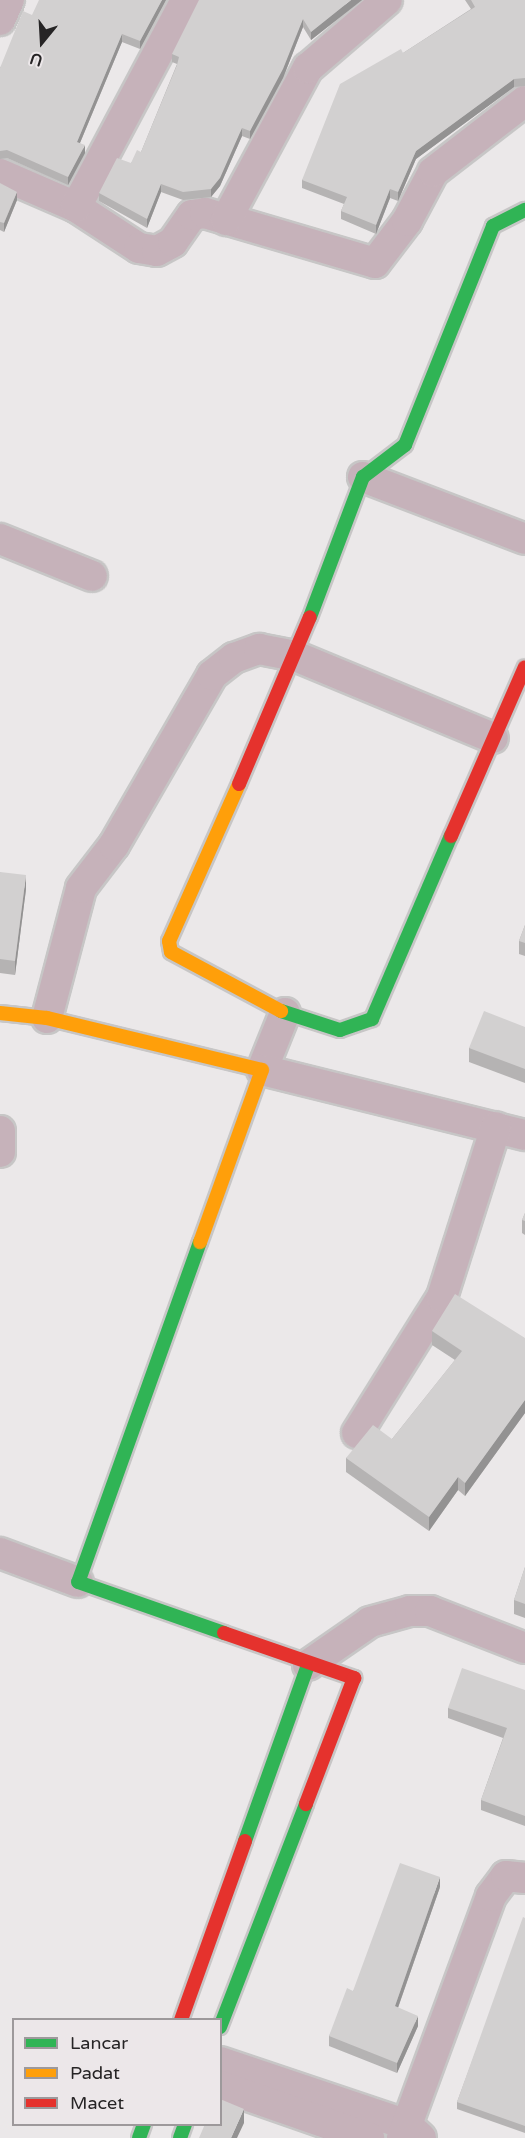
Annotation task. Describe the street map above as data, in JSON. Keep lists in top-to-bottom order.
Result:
{
  "legend": ["Lancar", "Padat", "Macet"],
  "north": "bottom"
}
